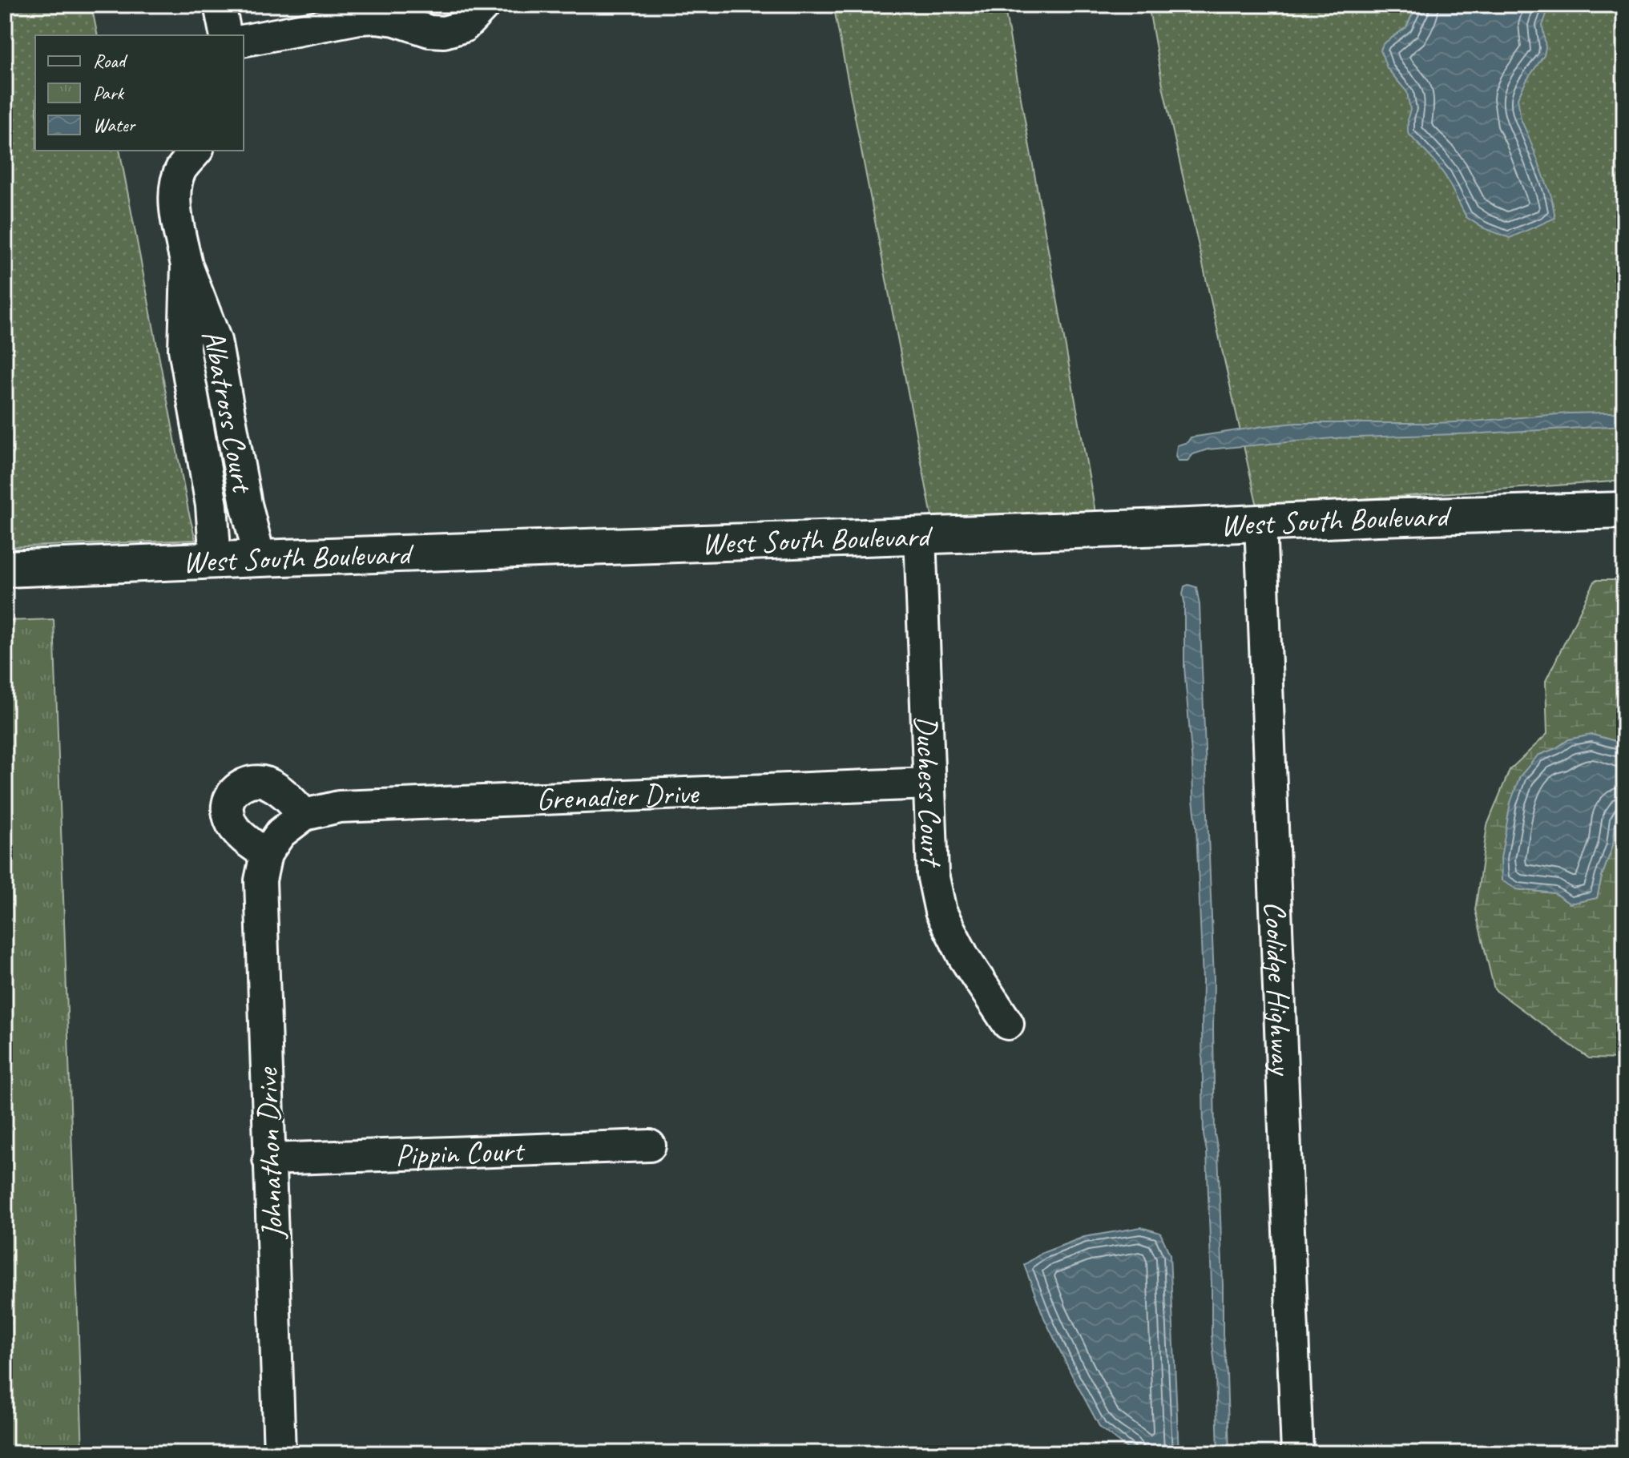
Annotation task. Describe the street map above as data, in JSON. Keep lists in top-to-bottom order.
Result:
{
  "streets": {
    "main road": ["West South Boulevard"],
    "street": [
      "Albatross Court",
      "Duchess Court",
      "Grenadier Drive",
      "Coolidge Highway",
      "Pippin Court",
      "Johnathon Drive"
    ]
  },
  "crossings": [
    ["Albatross Court", "West South Boulevard"],
    ["West South Boulevard", "Duchess Court"],
    ["West South Boulevard", "Coolidge Highway"],
    ["Duchess Court", "Grenadier Drive"],
    ["Grenadier Drive", "Johnathon Drive"],
    ["Pippin Court", "Johnathon Drive"]
  ],
  "legend": ["Road", "Park", "Water"]
}
